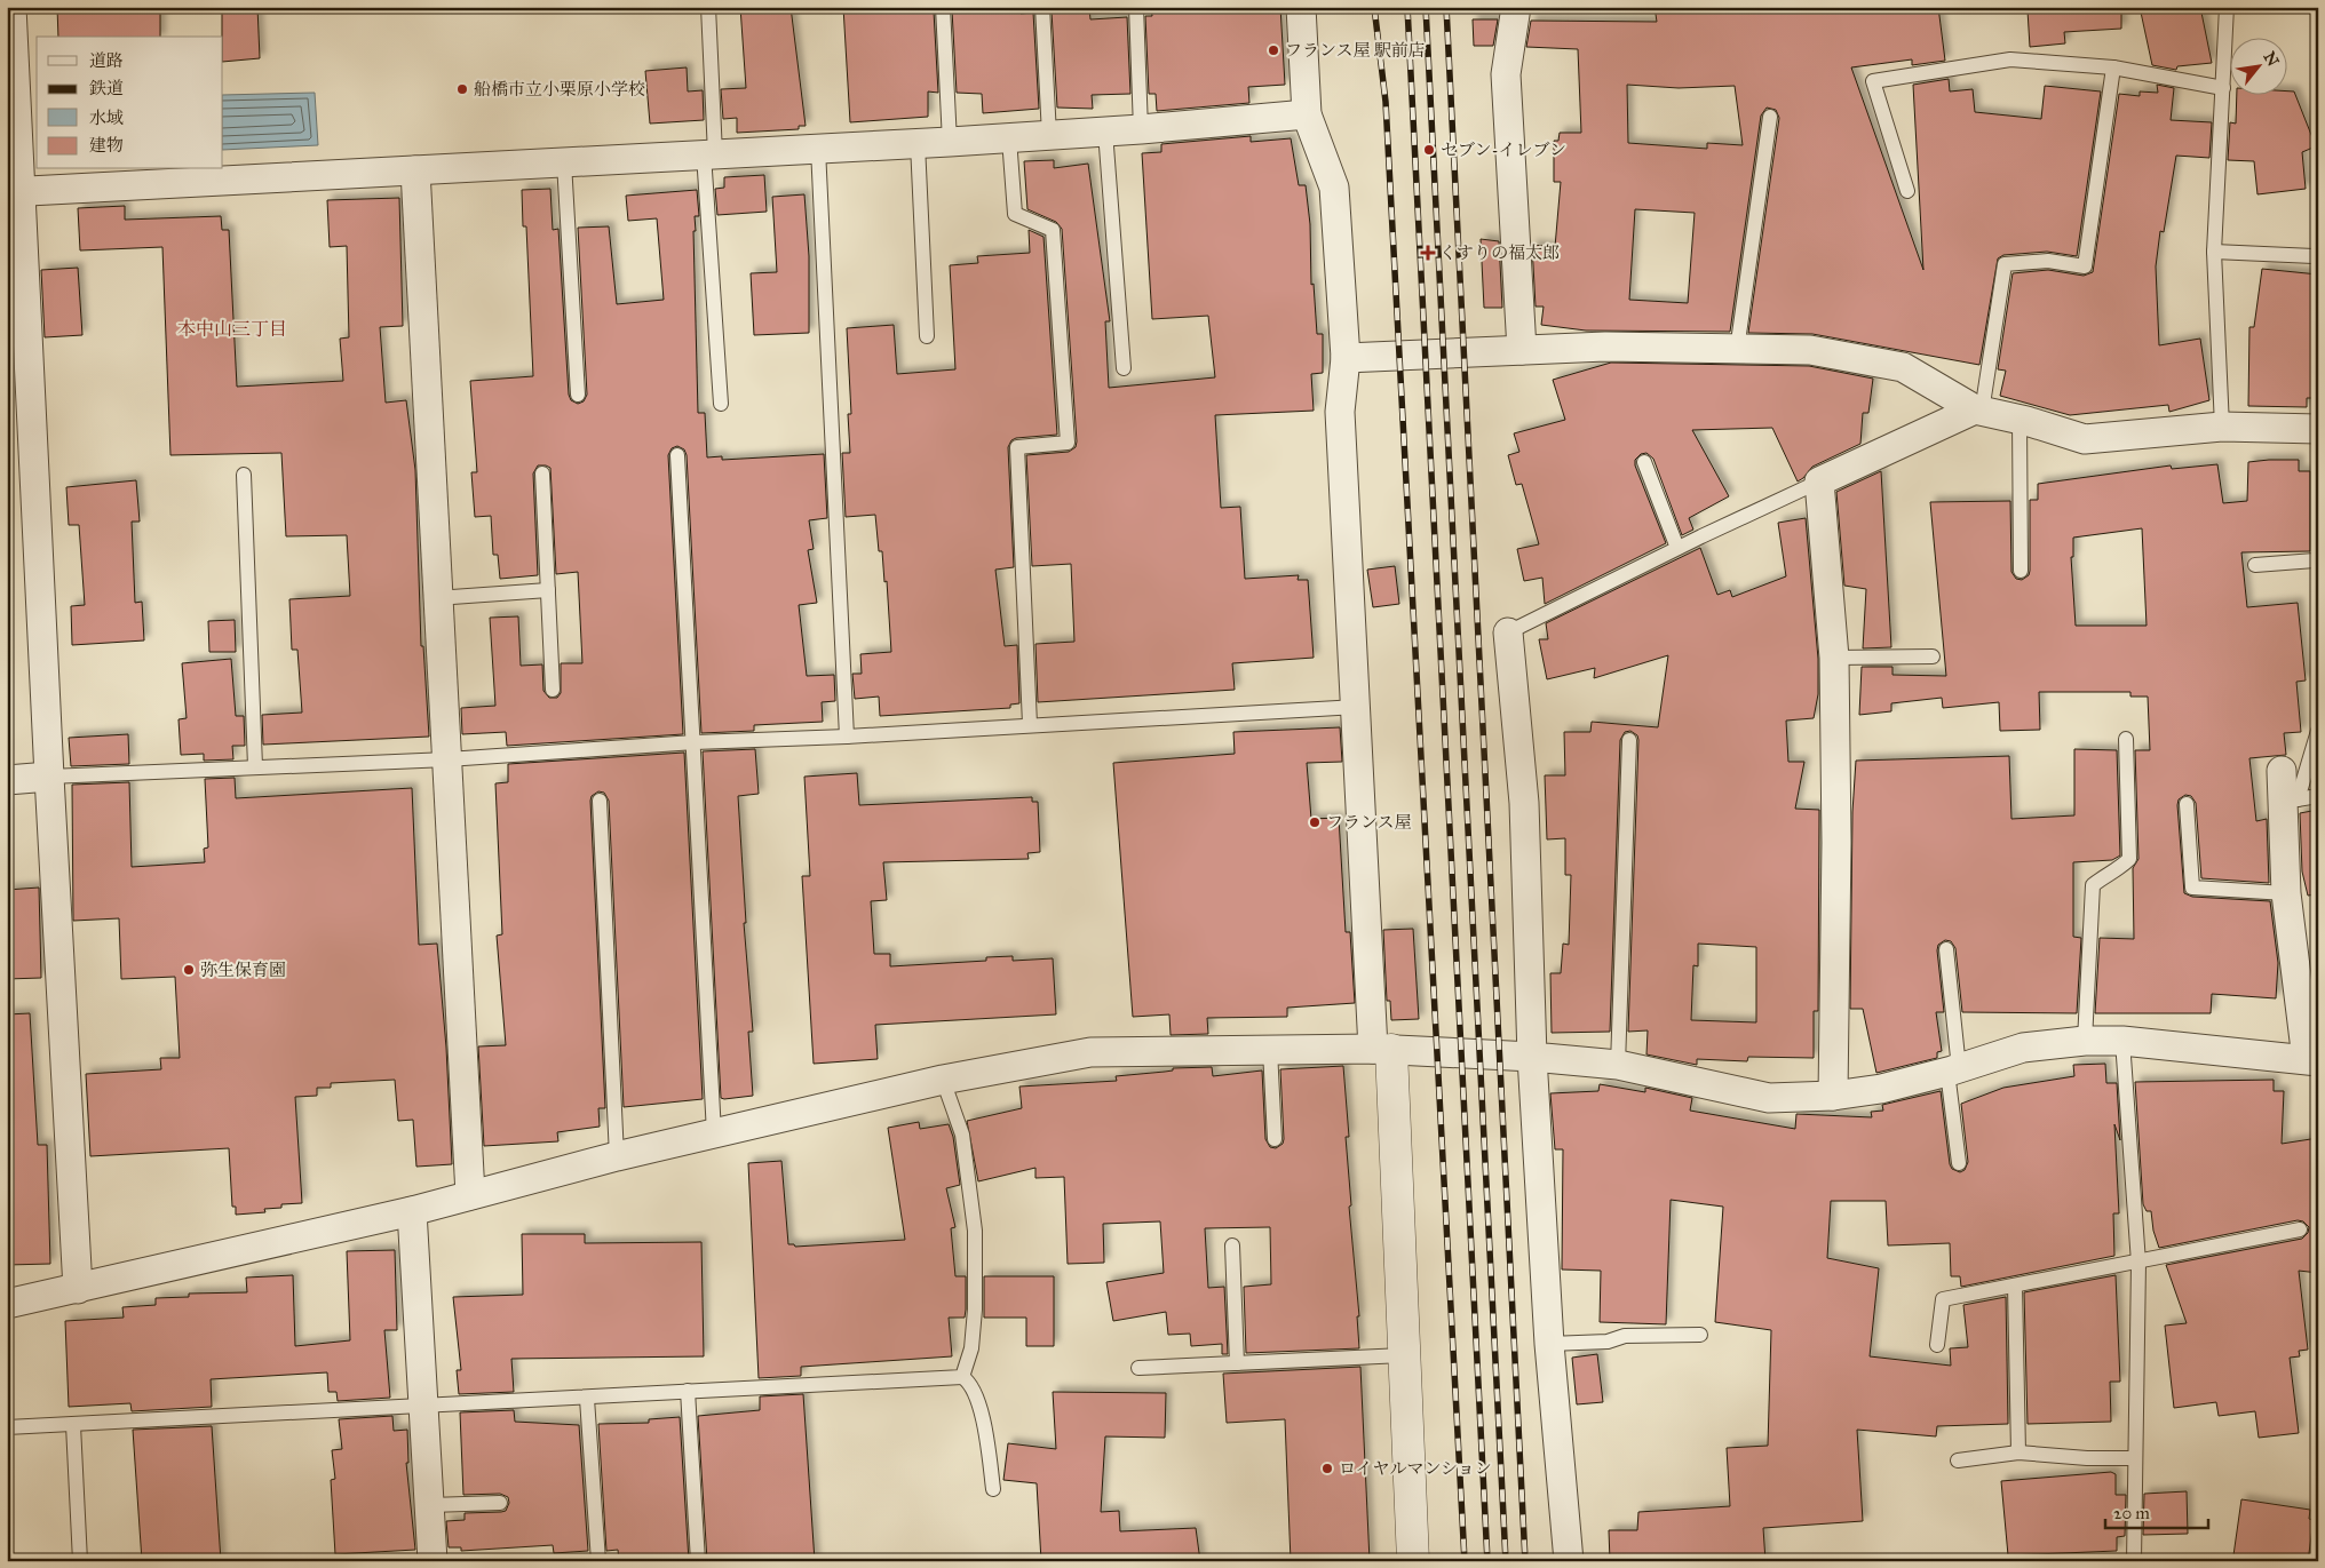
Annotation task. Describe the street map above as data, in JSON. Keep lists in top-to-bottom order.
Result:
{
  "districts": ["本中山三丁目"],
  "places": {
    "other": [
      "フランス屋 駅前店",
      "船橋市立小栗原小学校",
      "セブン-イレブン",
      "フランス屋",
      "弥生保育園",
      "ロイヤルマンション"
    ],
    "health": ["くすりの福太郎"]
  },
  "legend": [
    "道路",
    "鉄道",
    "水域",
    "建物"
  ],
  "scale_bar": "20 m",
  "north": "top right"
}
